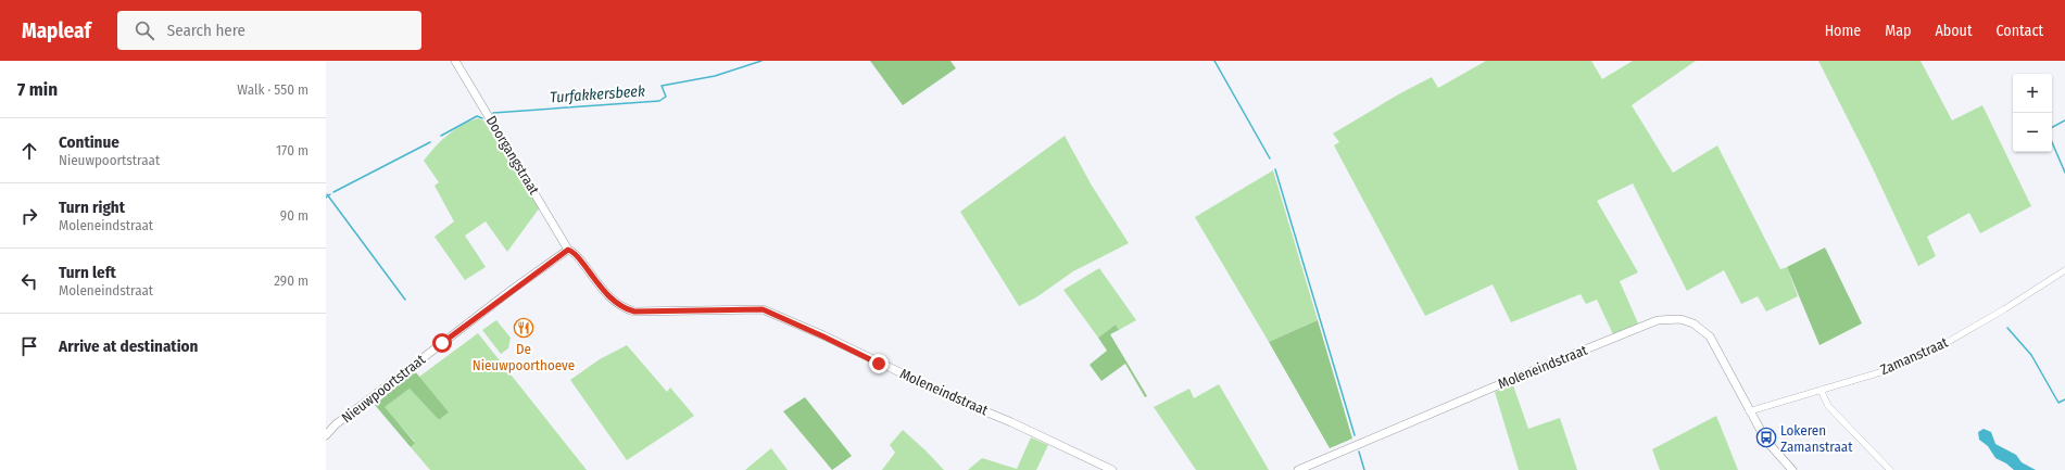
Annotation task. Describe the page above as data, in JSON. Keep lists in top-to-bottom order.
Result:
{
  "streets": {
    "street": [
      "Doorgangstraat",
      "Zamanstraat",
      "Moleneindstraat",
      "Nieuwpoortstraat"
    ]
  },
  "crossings": [
    ["Doorgangstraat", "Moleneindstraat"],
    ["Doorgangstraat", "Nieuwpoortstraat"],
    ["Zamanstraat", "Moleneindstraat"],
    ["Moleneindstraat", "Nieuwpoortstraat"]
  ],
  "water": ["Turfakkersbeek"],
  "places": {
    "restaurant": ["De Nieuwpoorthoeve"],
    "bus stop": ["Lokeren Zamanstraat"]
  },
  "page": {
    "header": "Mapleaf",
    "search": "Search here",
    "nav": [
      "Home",
      "Map",
      "About",
      "Contact"
    ],
    "heading": ["7 min", "Walk · 550 m"],
    "map_buttons": ["+", "−"],
    "list": [
      ["Continue", "Nieuwpoortstraat", "170 m"],
      ["Turn right", "Moleneindstraat", "90 m"],
      ["Turn left", "Moleneindstraat", "290 m"],
      "Arrive at destination"
    ]
  }
}
